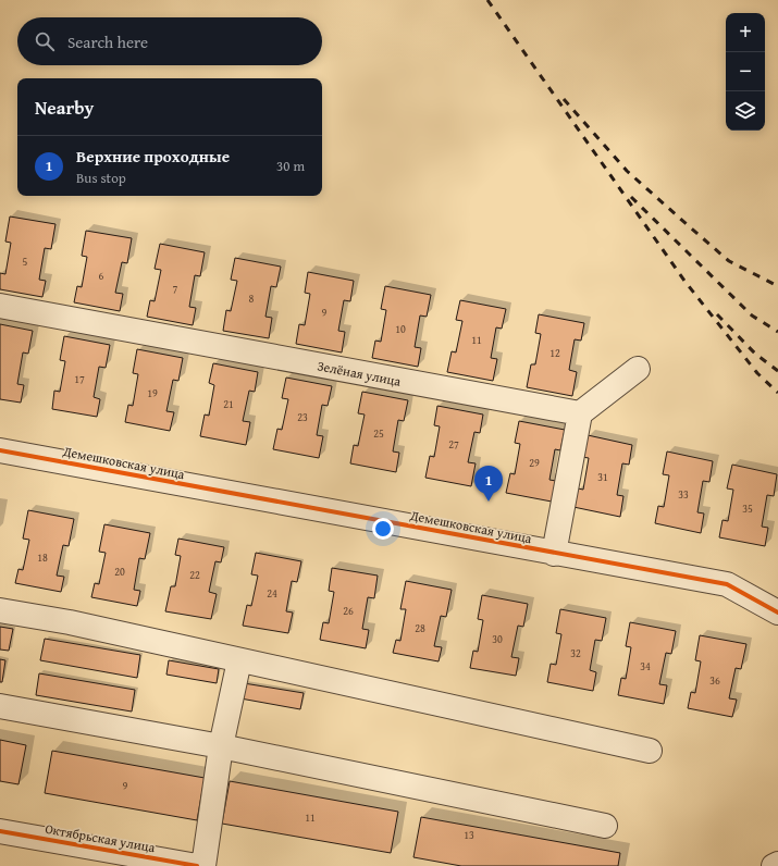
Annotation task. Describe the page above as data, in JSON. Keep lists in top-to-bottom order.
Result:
{
  "streets": {
    "street": ["Зелёная улица", "Демешковская улица", "Октябрьская улица"]
  },
  "house_numbers": [
    "5",
    "6",
    "7",
    "8",
    "9",
    "10",
    "11",
    "12",
    "17",
    "19",
    "21",
    "23",
    "25",
    "27",
    "29",
    "31",
    "33",
    "35",
    "18",
    "20",
    "22",
    "24",
    "26",
    "28",
    "30",
    "32",
    "34",
    "36",
    "9",
    "11",
    "13"
  ],
  "page": {
    "map_buttons": ["+", "−"],
    "search": "Search here",
    "heading": "Nearby",
    "list": [
      {
        "mark": "1",
        "name": "Верхние проходные",
        "note": "Bus stop",
        "value": "30 m"
      }
    ],
    "pins": "1"
  }
}
